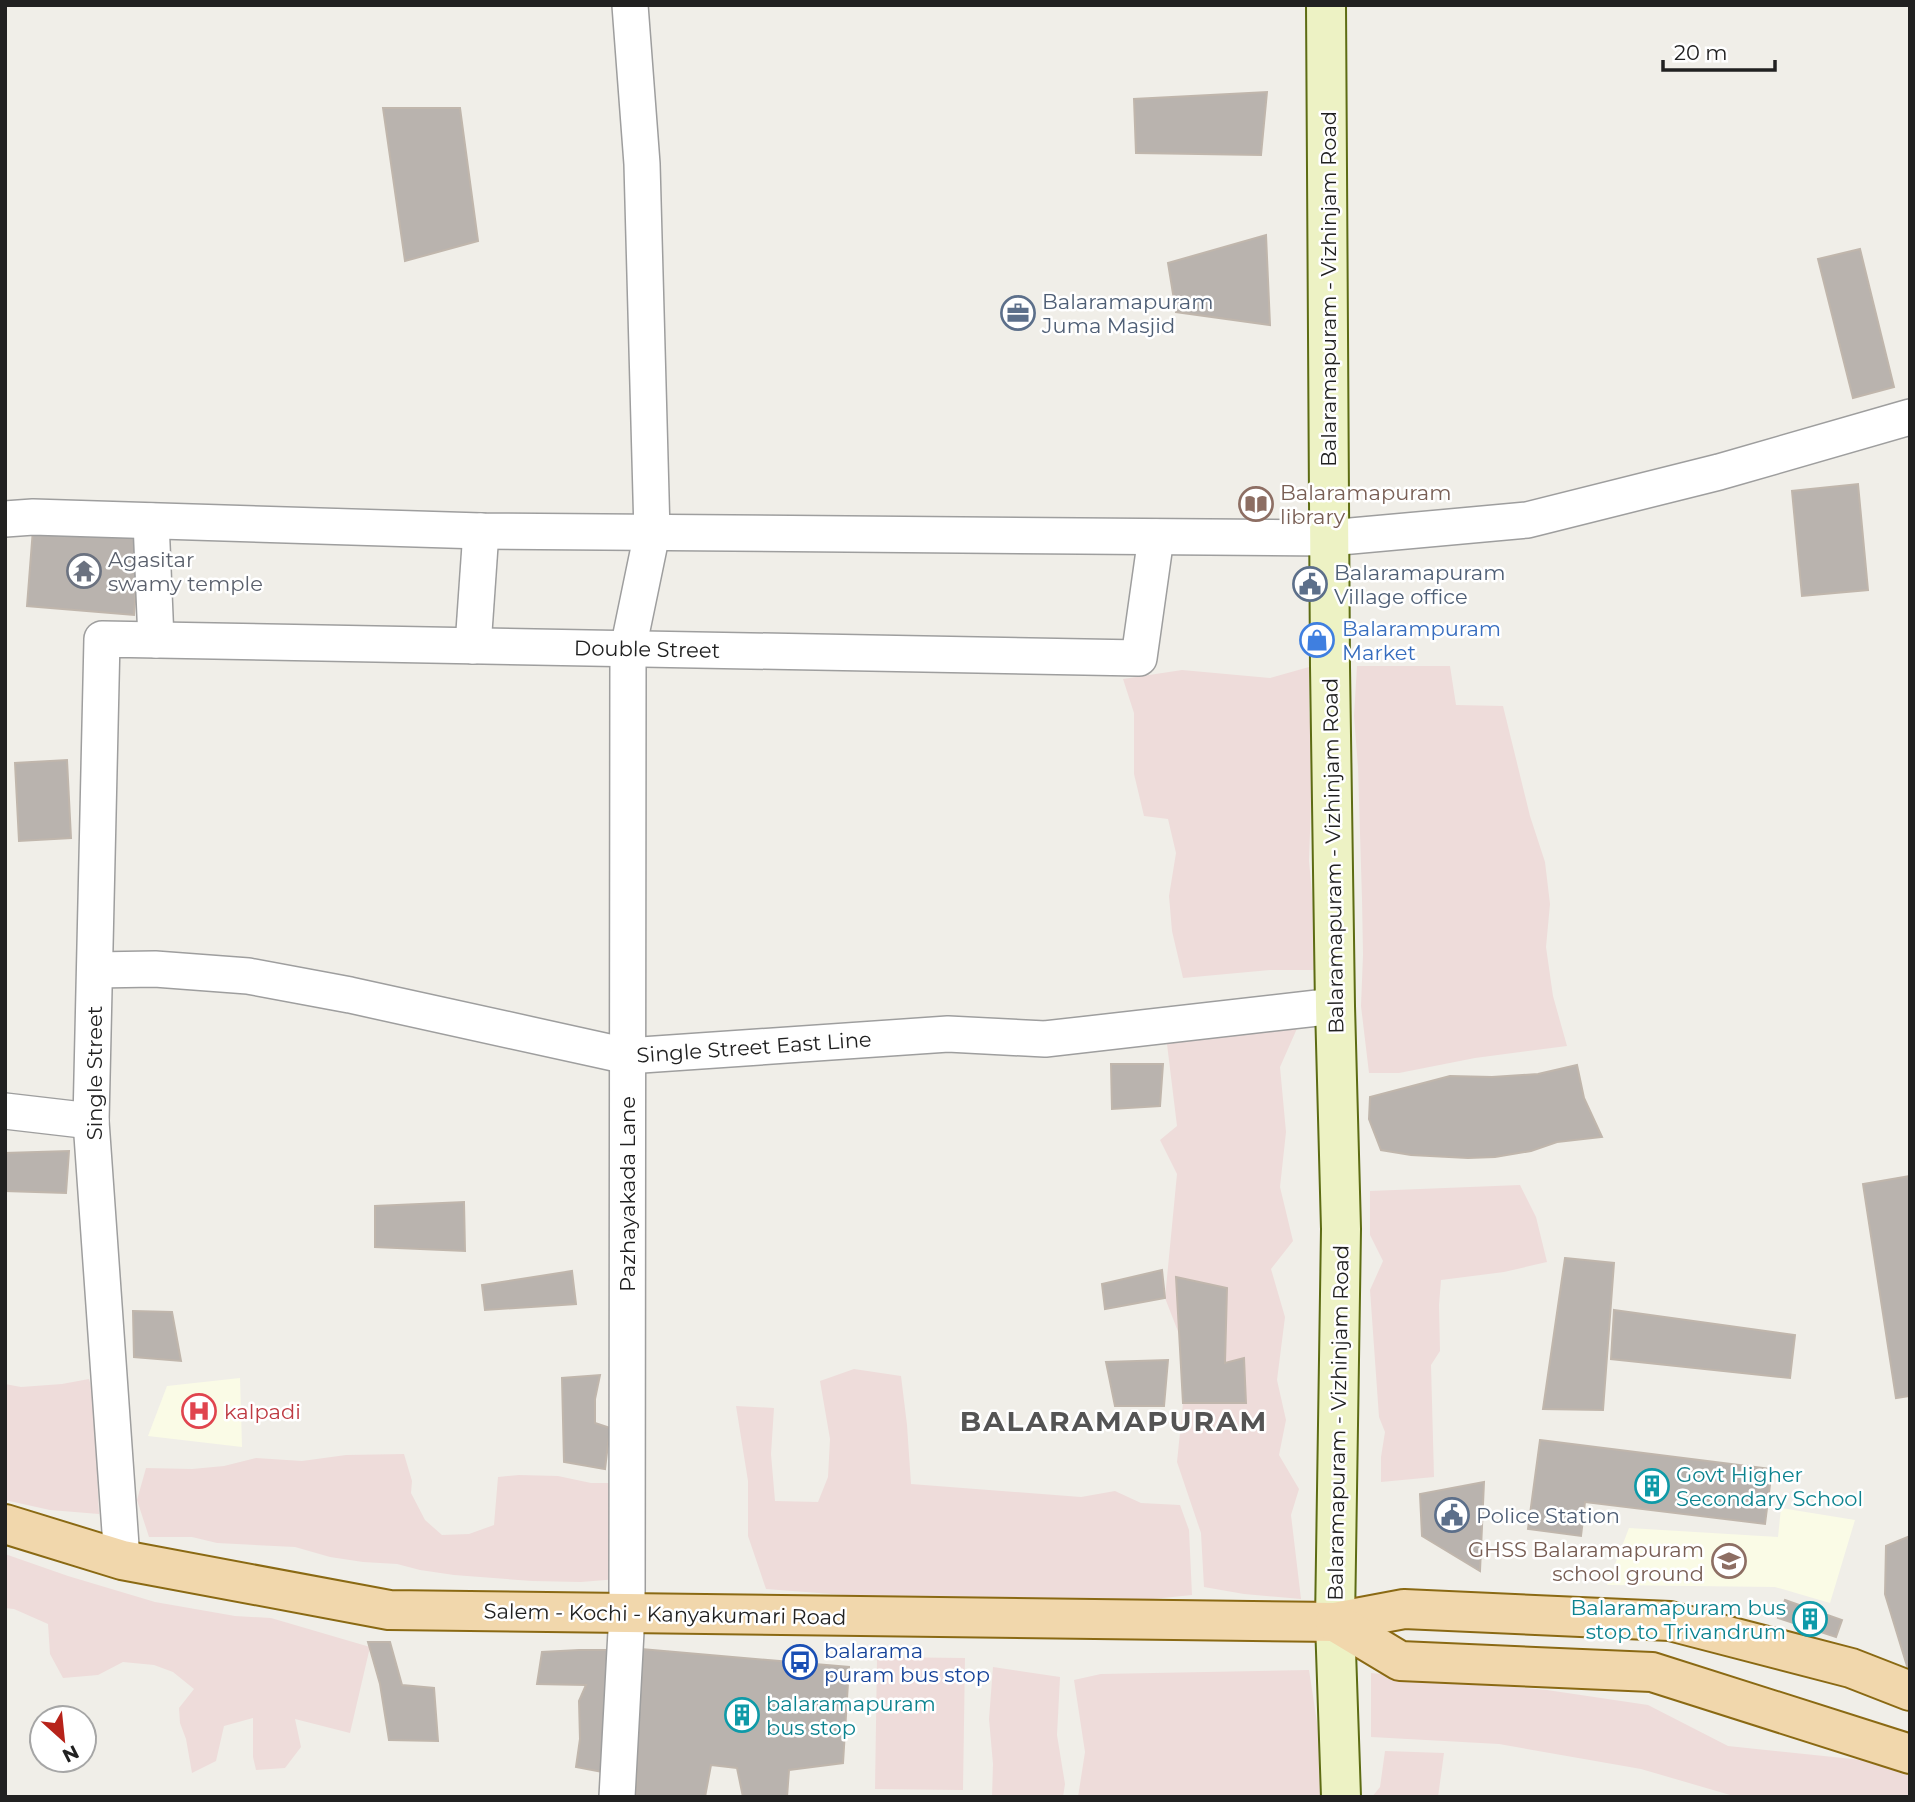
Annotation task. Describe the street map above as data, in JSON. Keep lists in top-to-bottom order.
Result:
{
  "streets": {
    "main road": ["Balaramapuram - Vizhinjam Road", "Salem - Kochi - Kanyakumari Road"],
    "street": [
      "Double Street",
      "Single Street East Line",
      "Single Street",
      "Pazhayakada Lane"
    ]
  },
  "crossings": [
    ["Balaramapuram - Vizhinjam Road", "Single Street East Line"],
    ["Balaramapuram - Vizhinjam Road", "Salem - Kochi - Kanyakumari Road"],
    ["Double Street", "Single Street"],
    ["Double Street", "Pazhayakada Lane"],
    ["Single Street East Line", "Single Street"],
    ["Single Street East Line", "Pazhayakada Lane"],
    ["Single Street", "Salem - Kochi - Kanyakumari Road"],
    ["Pazhayakada Lane", "Salem - Kochi - Kanyakumari Road"]
  ],
  "districts": ["BALARAMAPURAM"],
  "places": {
    "office": ["Balaramapuram Juma Masjid"],
    "library": ["Balaramapuram library"],
    "temple": ["Agasitar swamy temple"],
    "public building": ["Balaramapuram Village office", "Police Station"],
    "shop": ["Balarampuram Market"],
    "hospital": ["kalpadi"],
    "building": ["Govt Higher Secondary School", "Balaramapuram bus stop to Trivandrum", "balaramapuram bus stop"],
    "school or university": ["GHSS Balaramapuram school ground"],
    "bus stop": ["balarama puram bus stop"]
  },
  "scale_bar": "20 m",
  "north": "bottom right"
}
